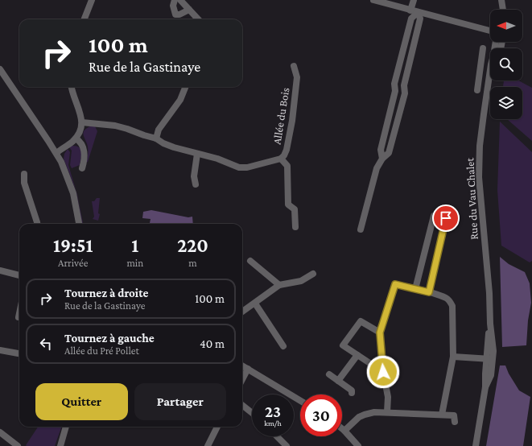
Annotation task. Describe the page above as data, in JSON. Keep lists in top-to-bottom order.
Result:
{
  "streets": {
    "street": ["Allée du Bois", "Rue du Vau Chalet"]
  },
  "north": "left",
  "page": {
    "turn": ["100 m", "Rue de la Gastinaye"],
    "eta": [
      "19:51",
      "Arrivée",
      "1",
      "min",
      "220",
      "m"
    ],
    "list": [
      {
        "name": "Tournez à droite",
        "note": "Rue de la Gastinaye",
        "value": "100 m"
      },
      {
        "name": "Tournez à gauche",
        "note": "Allée du Pré Pollet",
        "value": "40 m"
      }
    ],
    "buttons": ["Quitter", "Partager"],
    "speed": "23 km/h",
    "limit": "30"
  }
}
